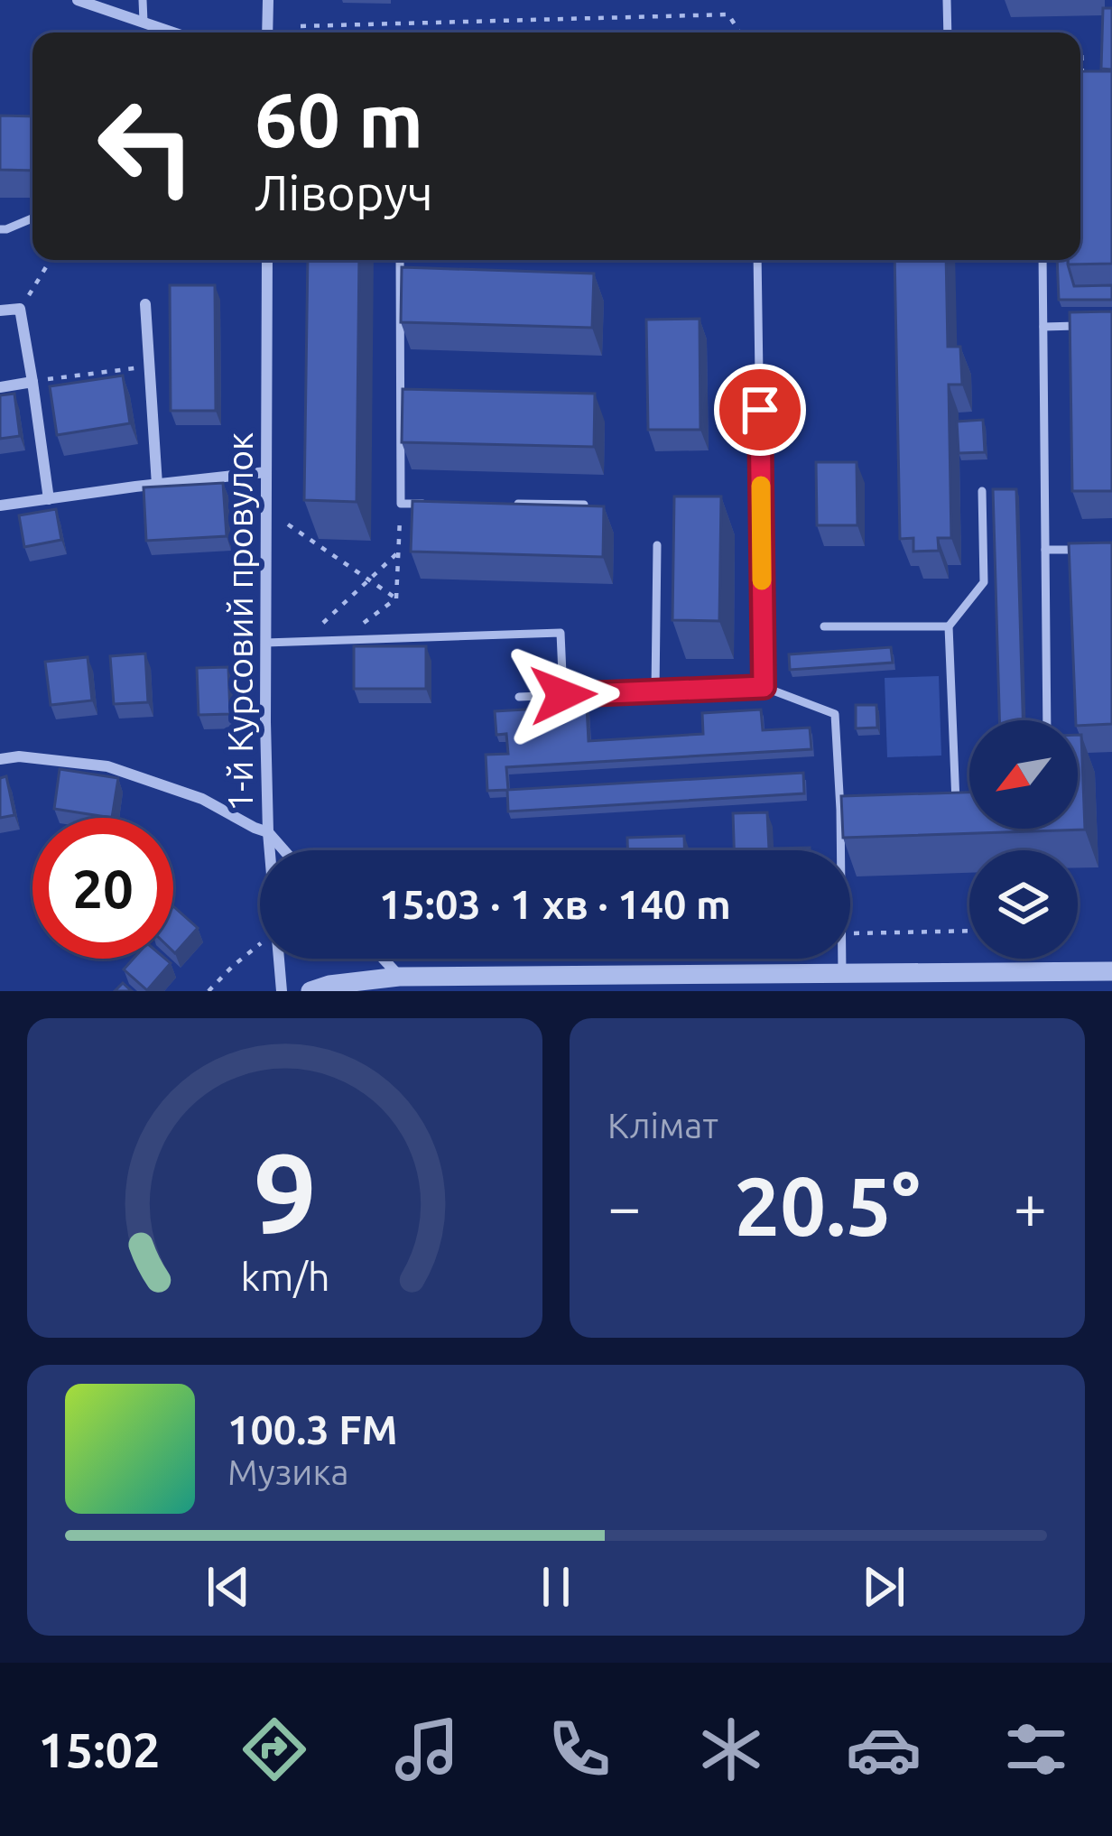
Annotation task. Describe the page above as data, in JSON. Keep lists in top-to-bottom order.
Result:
{
  "streets": {
    "street": ["1-й Курсовий провулок"]
  },
  "north": "bottom left",
  "page": {
    "turn": ["60 m", "Ліворуч"],
    "limit": "20",
    "trip": "15:03 · 1 хв · 140 m",
    "tile": "Клімат",
    "heat": ["−", "20.5°", "+"],
    "song": ["100.3 FM", "Музика"],
    "tabs": "15:02",
    "gauge": ["9", "km/h"]
  }
}
